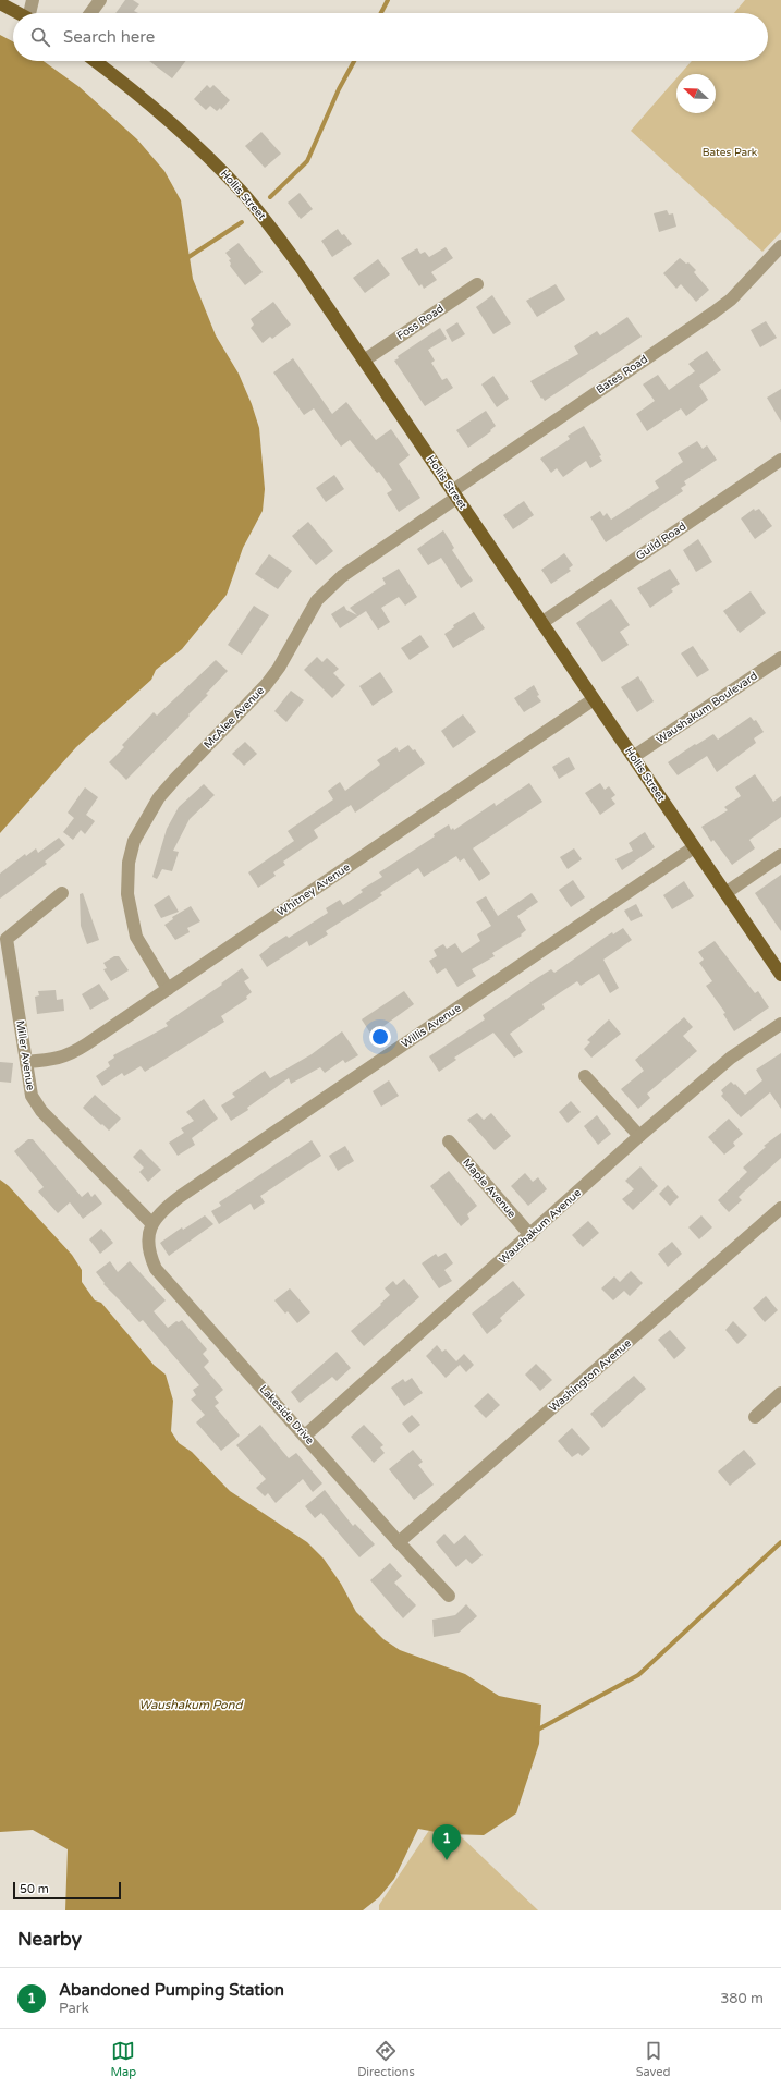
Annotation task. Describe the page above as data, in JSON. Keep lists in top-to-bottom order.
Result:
{
  "streets": {
    "main road": ["Hollis Street"],
    "street": [
      "Foss Road",
      "Bates Road",
      "Guild Road",
      "Waushakum Boulevard",
      "McAlee Avenue",
      "Whitney Avenue",
      "Willis Avenue",
      "Miller Avenue",
      "Maple Avenue",
      "Waushakum Avenue",
      "Washington Avenue",
      "Lakeside Drive"
    ]
  },
  "crossings": [
    ["Hollis Street", "Foss Road"],
    ["Hollis Street", "Bates Road"],
    ["Hollis Street", "Guild Road"],
    ["Hollis Street", "Waushakum Boulevard"],
    ["Hollis Street", "McAlee Avenue"],
    ["Hollis Street", "Whitney Avenue"],
    ["Hollis Street", "Willis Avenue"],
    ["Bates Road", "McAlee Avenue"],
    ["McAlee Avenue", "Whitney Avenue"],
    ["Whitney Avenue", "Miller Avenue"],
    ["Willis Avenue", "Miller Avenue"],
    ["Willis Avenue", "Lakeside Drive"],
    ["Miller Avenue", "Lakeside Drive"],
    ["Maple Avenue", "Waushakum Avenue"],
    ["Waushakum Avenue", "Lakeside Drive"],
    ["Washington Avenue", "Lakeside Drive"]
  ],
  "water": ["Waushakum Pond"],
  "parks": ["Bates Park"],
  "scale_bar": "50 m",
  "north": "top left",
  "page": {
    "search": "Search here",
    "pins": "1",
    "scale": "50 m",
    "heading": "Nearby",
    "list": [
      {
        "mark": "1",
        "name": "Abandoned Pumping Station",
        "note": "Park",
        "value": "380 m"
      }
    ],
    "nav": ["Map", "Directions", "Saved"]
  }
}
